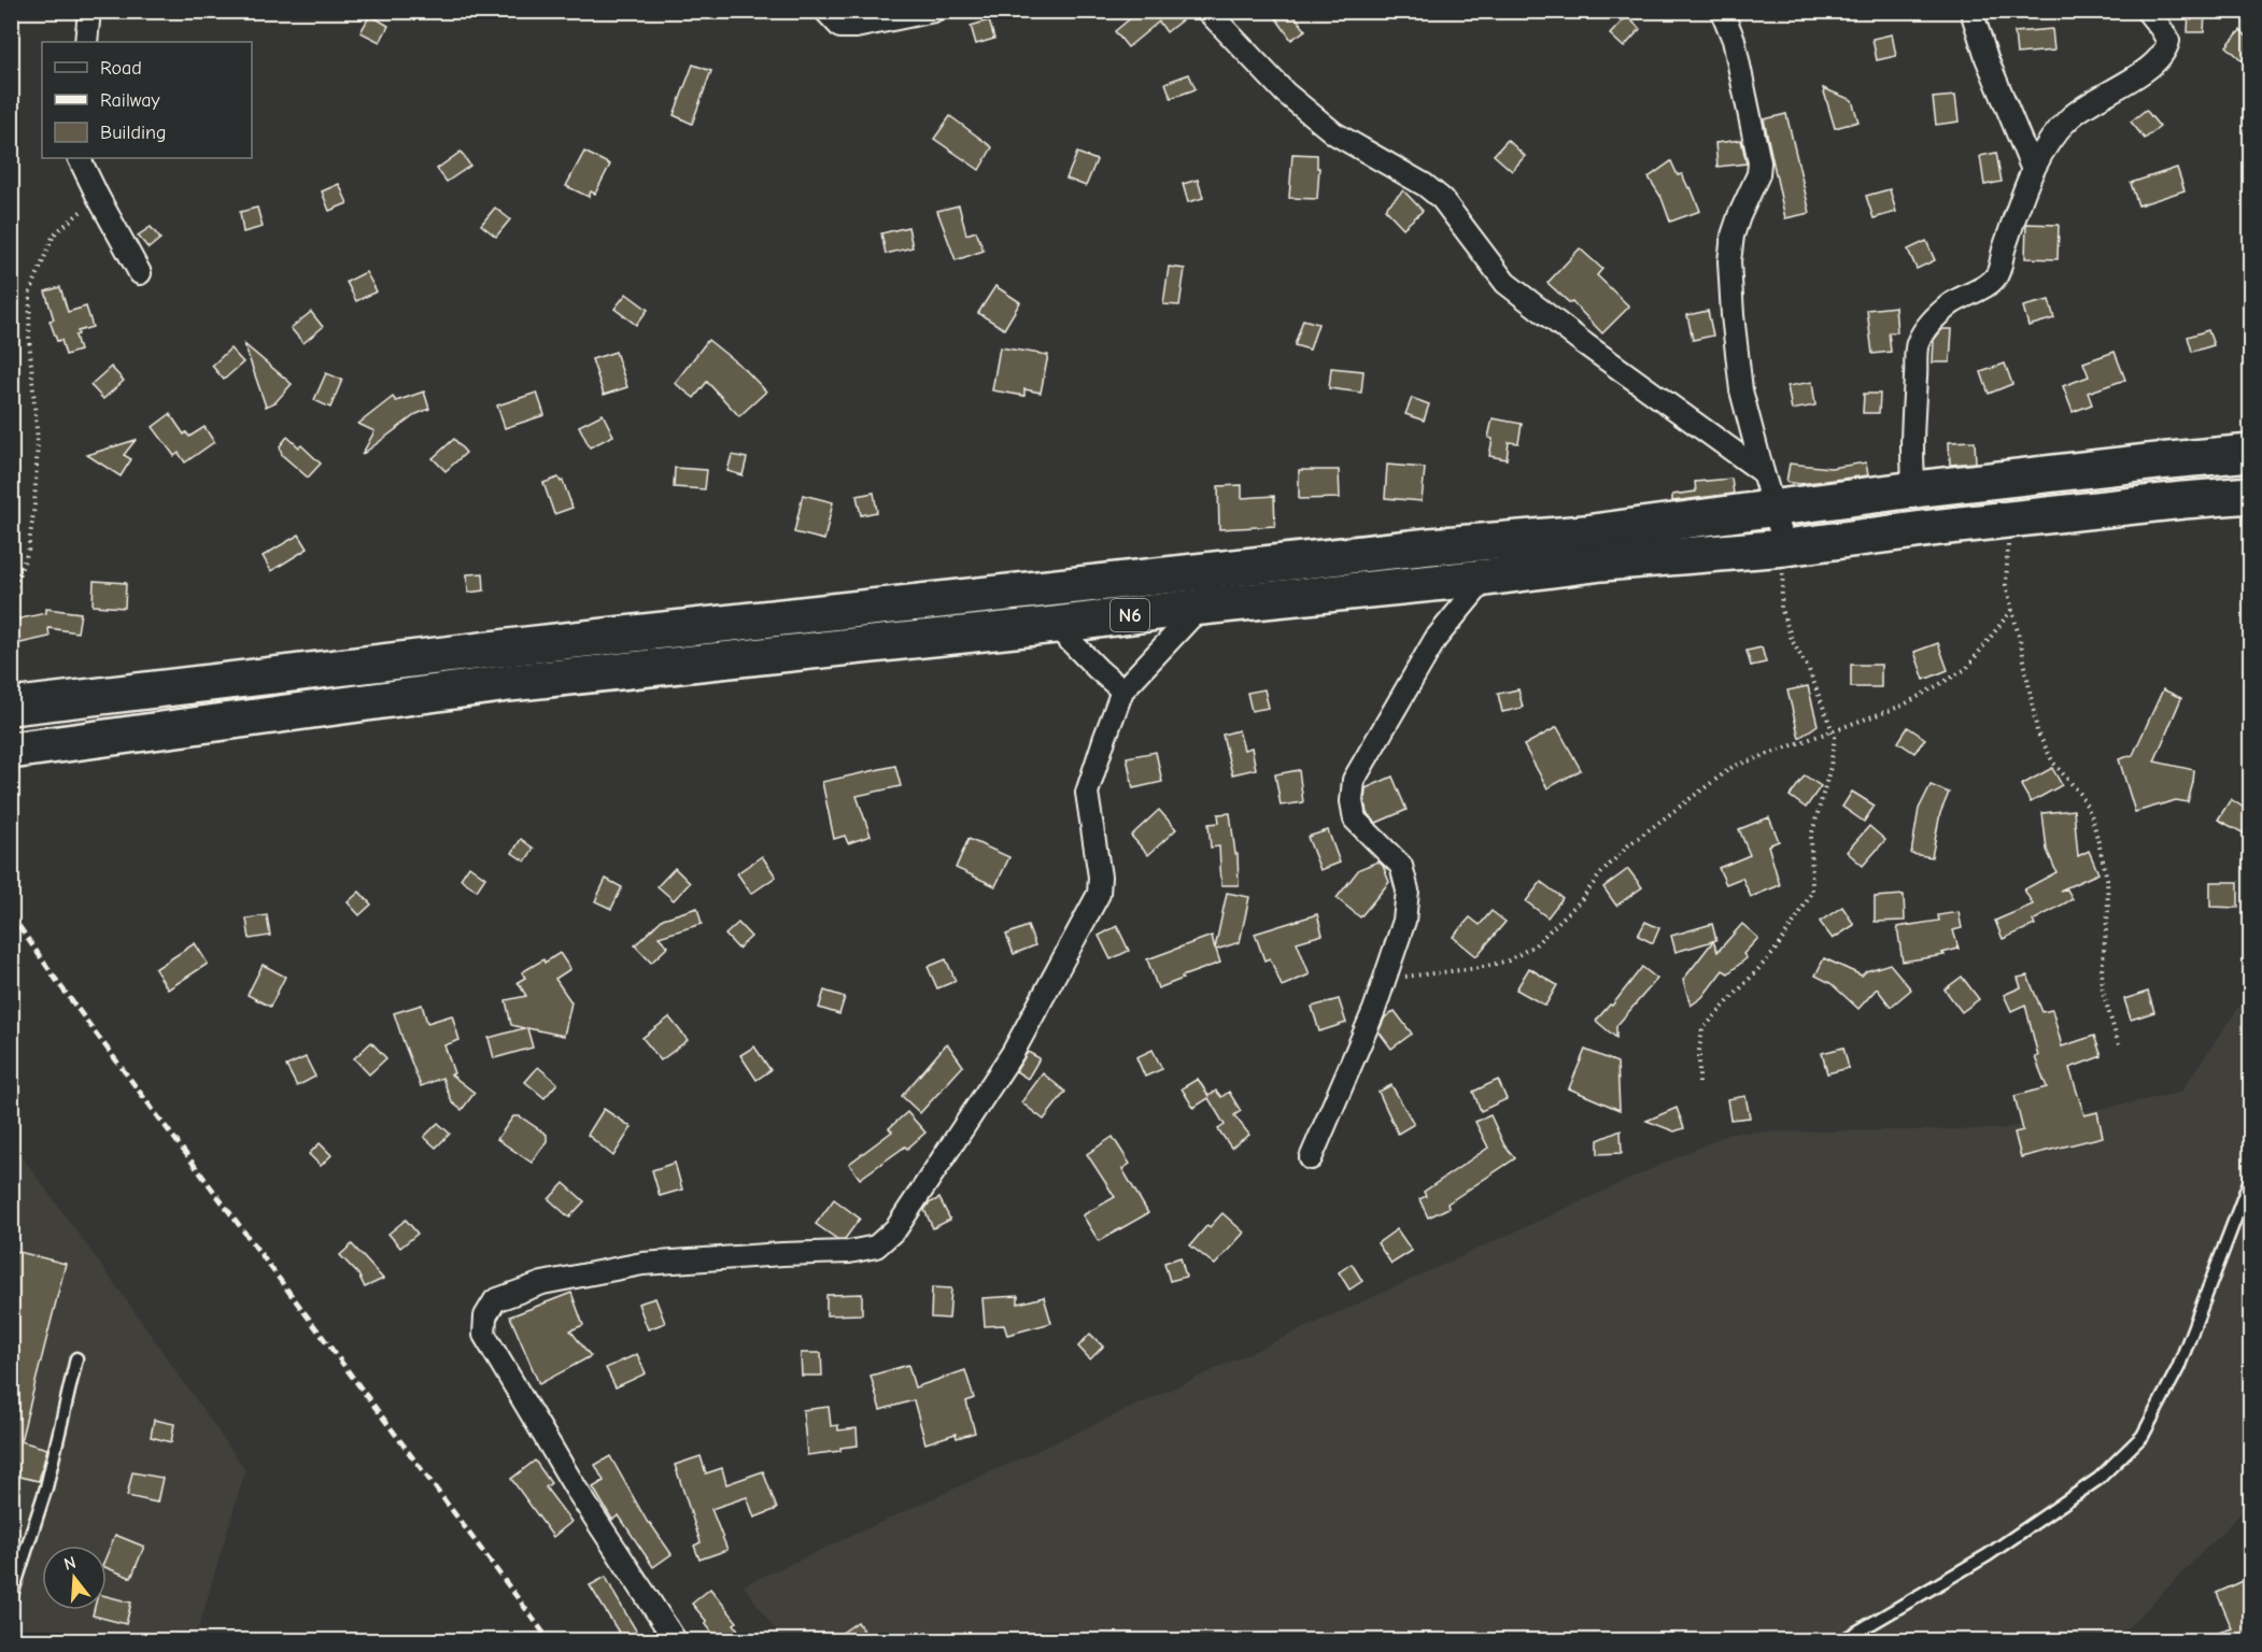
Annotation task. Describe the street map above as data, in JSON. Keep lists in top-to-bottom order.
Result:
{
  "streets": {
    "highway": ["N6"]
  },
  "legend": ["Road", "Railway", "Building"],
  "north": "top"
}
